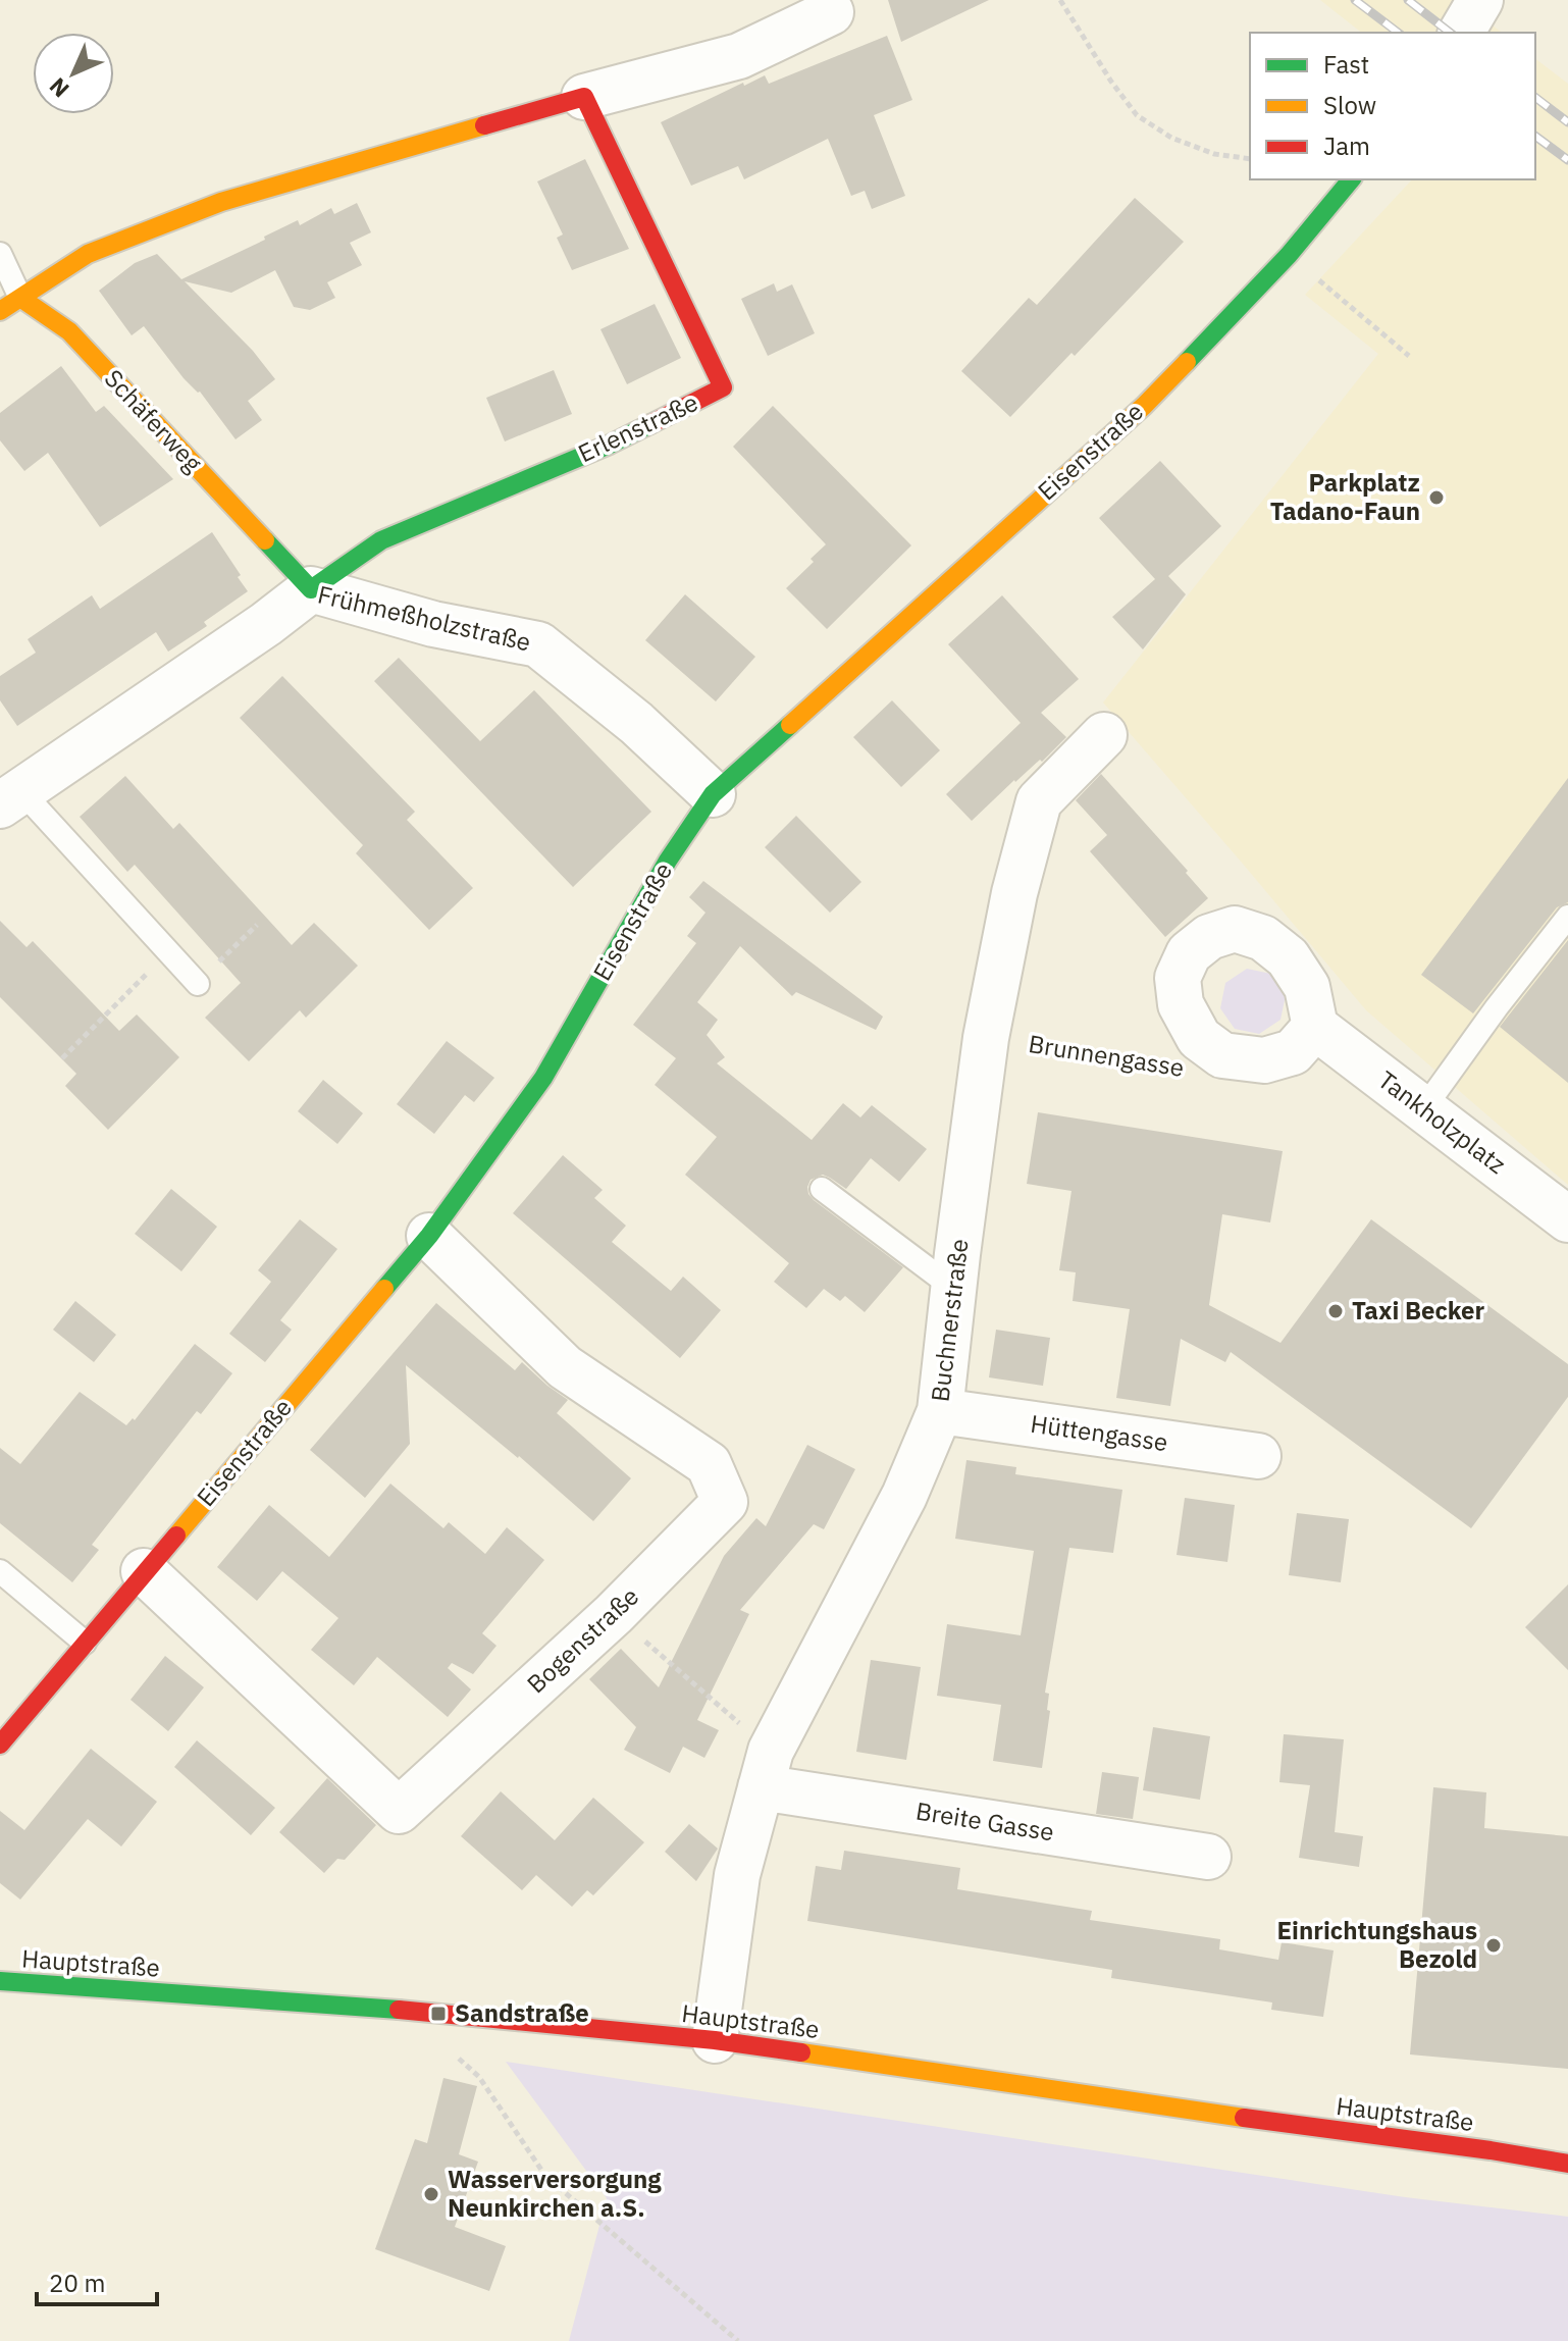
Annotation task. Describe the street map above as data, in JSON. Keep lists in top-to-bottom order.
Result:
{
  "streets": {
    "street": [
      "Schäferweg",
      "Erlenstraße",
      "Eisenstraße",
      "Frühmeßholzstraße",
      "Tankholzplatz",
      "Buchnerstraße",
      "Hüttengasse",
      "Bogenstraße",
      "Breite Gasse",
      "Hauptstraße"
    ],
    "path": ["Brunnengasse"]
  },
  "crossings": [
    ["Schäferweg", "Erlenstraße"],
    ["Schäferweg", "Frühmeßholzstraße"],
    ["Erlenstraße", "Frühmeßholzstraße"],
    ["Eisenstraße", "Frühmeßholzstraße"],
    ["Eisenstraße", "Bogenstraße"],
    ["Brunnengasse", "Tankholzplatz"],
    ["Brunnengasse", "Buchnerstraße"],
    ["Buchnerstraße", "Hüttengasse"],
    ["Buchnerstraße", "Breite Gasse"],
    ["Buchnerstraße", "Hauptstraße"]
  ],
  "places": {
    "other": [
      "Parkplatz Tadano-Faun",
      "Taxi Becker",
      "Einrichtungshaus Bezold",
      "Wasserversorgung Neunkirchen a.S."
    ],
    "transit": ["Sandstraße"]
  },
  "legend": ["Fast", "Slow", "Jam"],
  "scale_bar": "20 m",
  "north": "bottom left"
}
